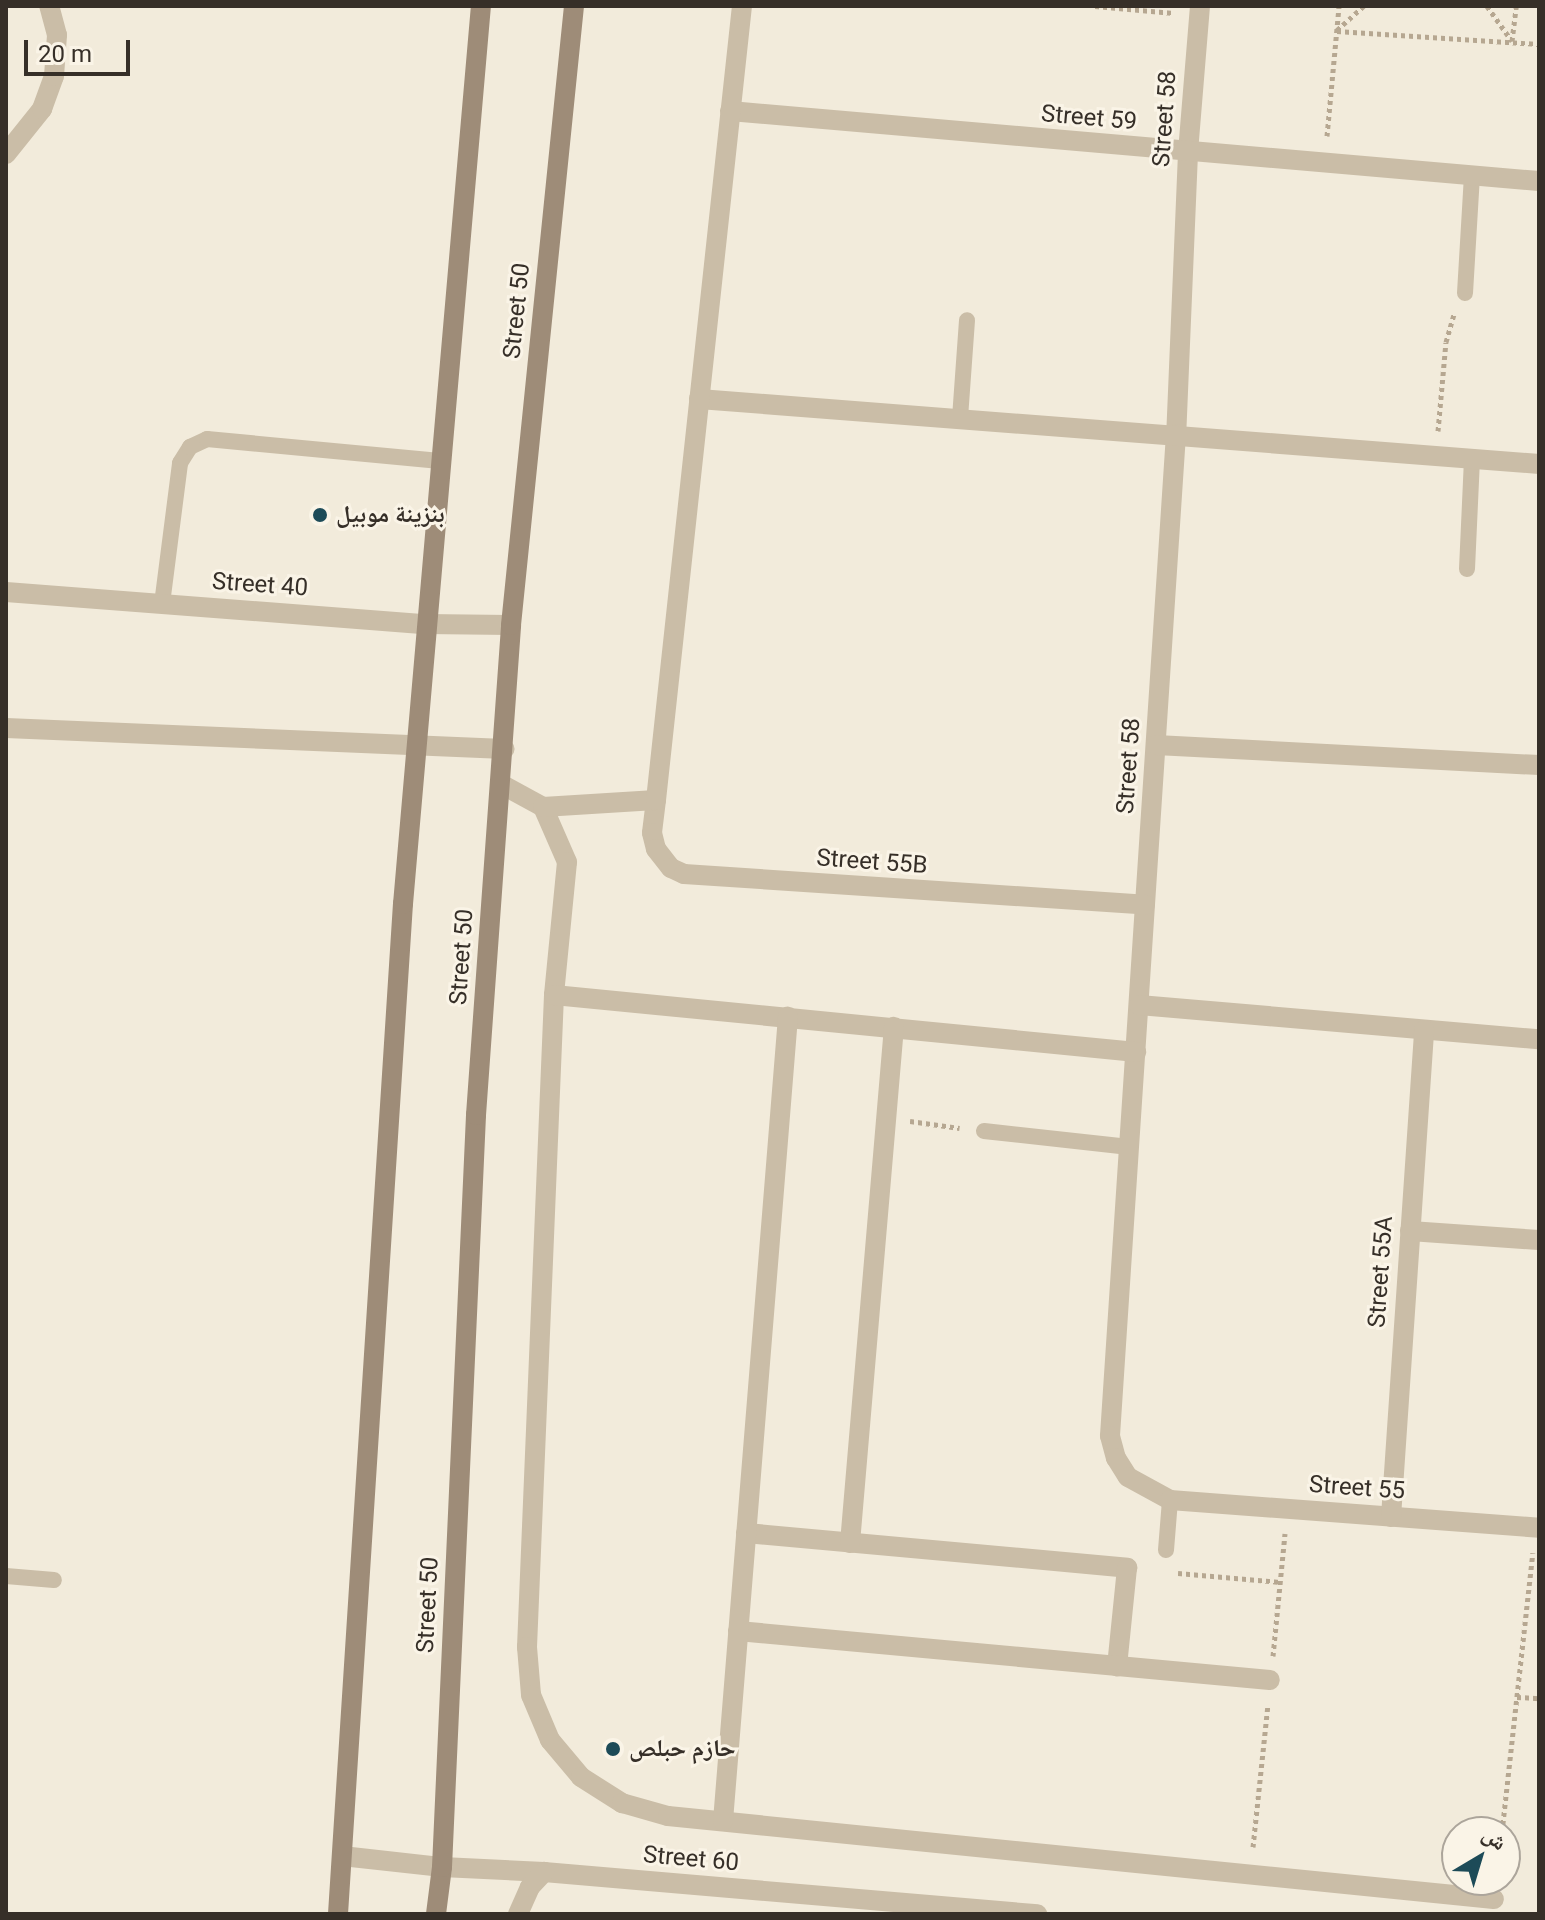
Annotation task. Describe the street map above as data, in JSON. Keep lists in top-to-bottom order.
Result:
{
  "streets": {
    "street": [
      "Street 59",
      "Street 58",
      "Street 50",
      "Street 40",
      "Street 55B",
      "Street 55A",
      "Street 55",
      "Street 60"
    ]
  },
  "crossings": [
    ["Street 59", "Street 58"],
    ["Street 59", "Street 55B"],
    ["Street 58", "Street 55B"],
    ["Street 58", "Street 55"],
    ["Street 50", "Street 40"],
    ["Street 50", "Street 60"],
    ["Street 55A", "Street 55"]
  ],
  "places": ["بنزينة موبيل", "حازم حبلص"],
  "scale_bar": "20 m",
  "north": "top right"
}
